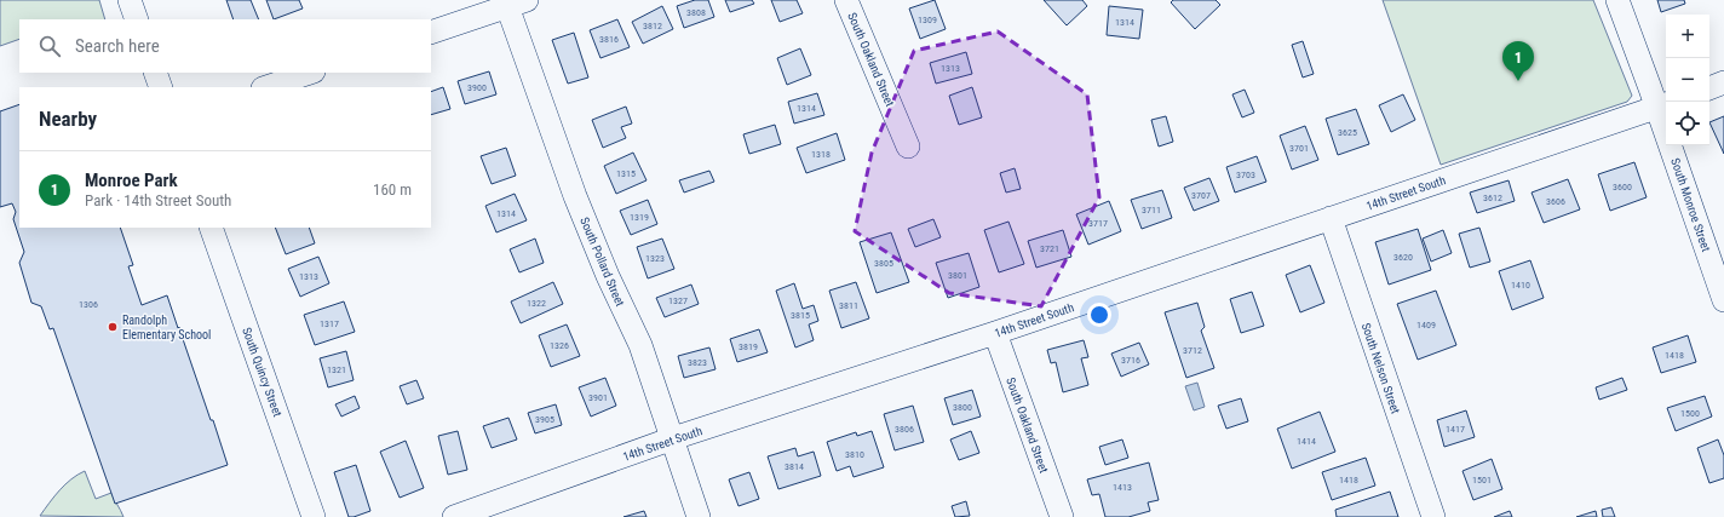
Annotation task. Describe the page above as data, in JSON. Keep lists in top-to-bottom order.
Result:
{
  "streets": {
    "street": [
      "South Oakland Street",
      "14th Street South",
      "South Monroe Street",
      "South Pollard Street",
      "South Nelson Street",
      "South Quincy Street"
    ]
  },
  "crossings": [
    ["South Oakland Street", "14th Street South"],
    ["14th Street South", "South Monroe Street"],
    ["14th Street South", "South Pollard Street"],
    ["14th Street South", "South Nelson Street"]
  ],
  "places": ["Randolph Elementary School"],
  "house_numbers": [
    "3808",
    "1309",
    "1314",
    "3812",
    "3816",
    "1313",
    "3900",
    "1314",
    "3625",
    "3701",
    "1318",
    "1315",
    "3703",
    "3600",
    "3707",
    "3612",
    "3606",
    "3711",
    "1314",
    "1319",
    "3717",
    "3721",
    "3620",
    "1323",
    "3805",
    "3801",
    "1313",
    "1410",
    "1327",
    "1322",
    "1306",
    "3811",
    "3815",
    "1317",
    "1409",
    "1326",
    "3819",
    "3712",
    "1418",
    "3716",
    "3823",
    "1321",
    "3901",
    "3800",
    "1500",
    "3905",
    "3806",
    "1417",
    "1414",
    "3810",
    "3814",
    "1418",
    "1501",
    "1413"
  ],
  "page": {
    "map_buttons": ["+", "−"],
    "search": "Search here",
    "pins": "1",
    "heading": "Nearby",
    "list": [
      {
        "mark": "1",
        "name": "Monroe Park",
        "note": "Park · 14th Street South",
        "value": "160 m"
      }
    ]
  }
}
